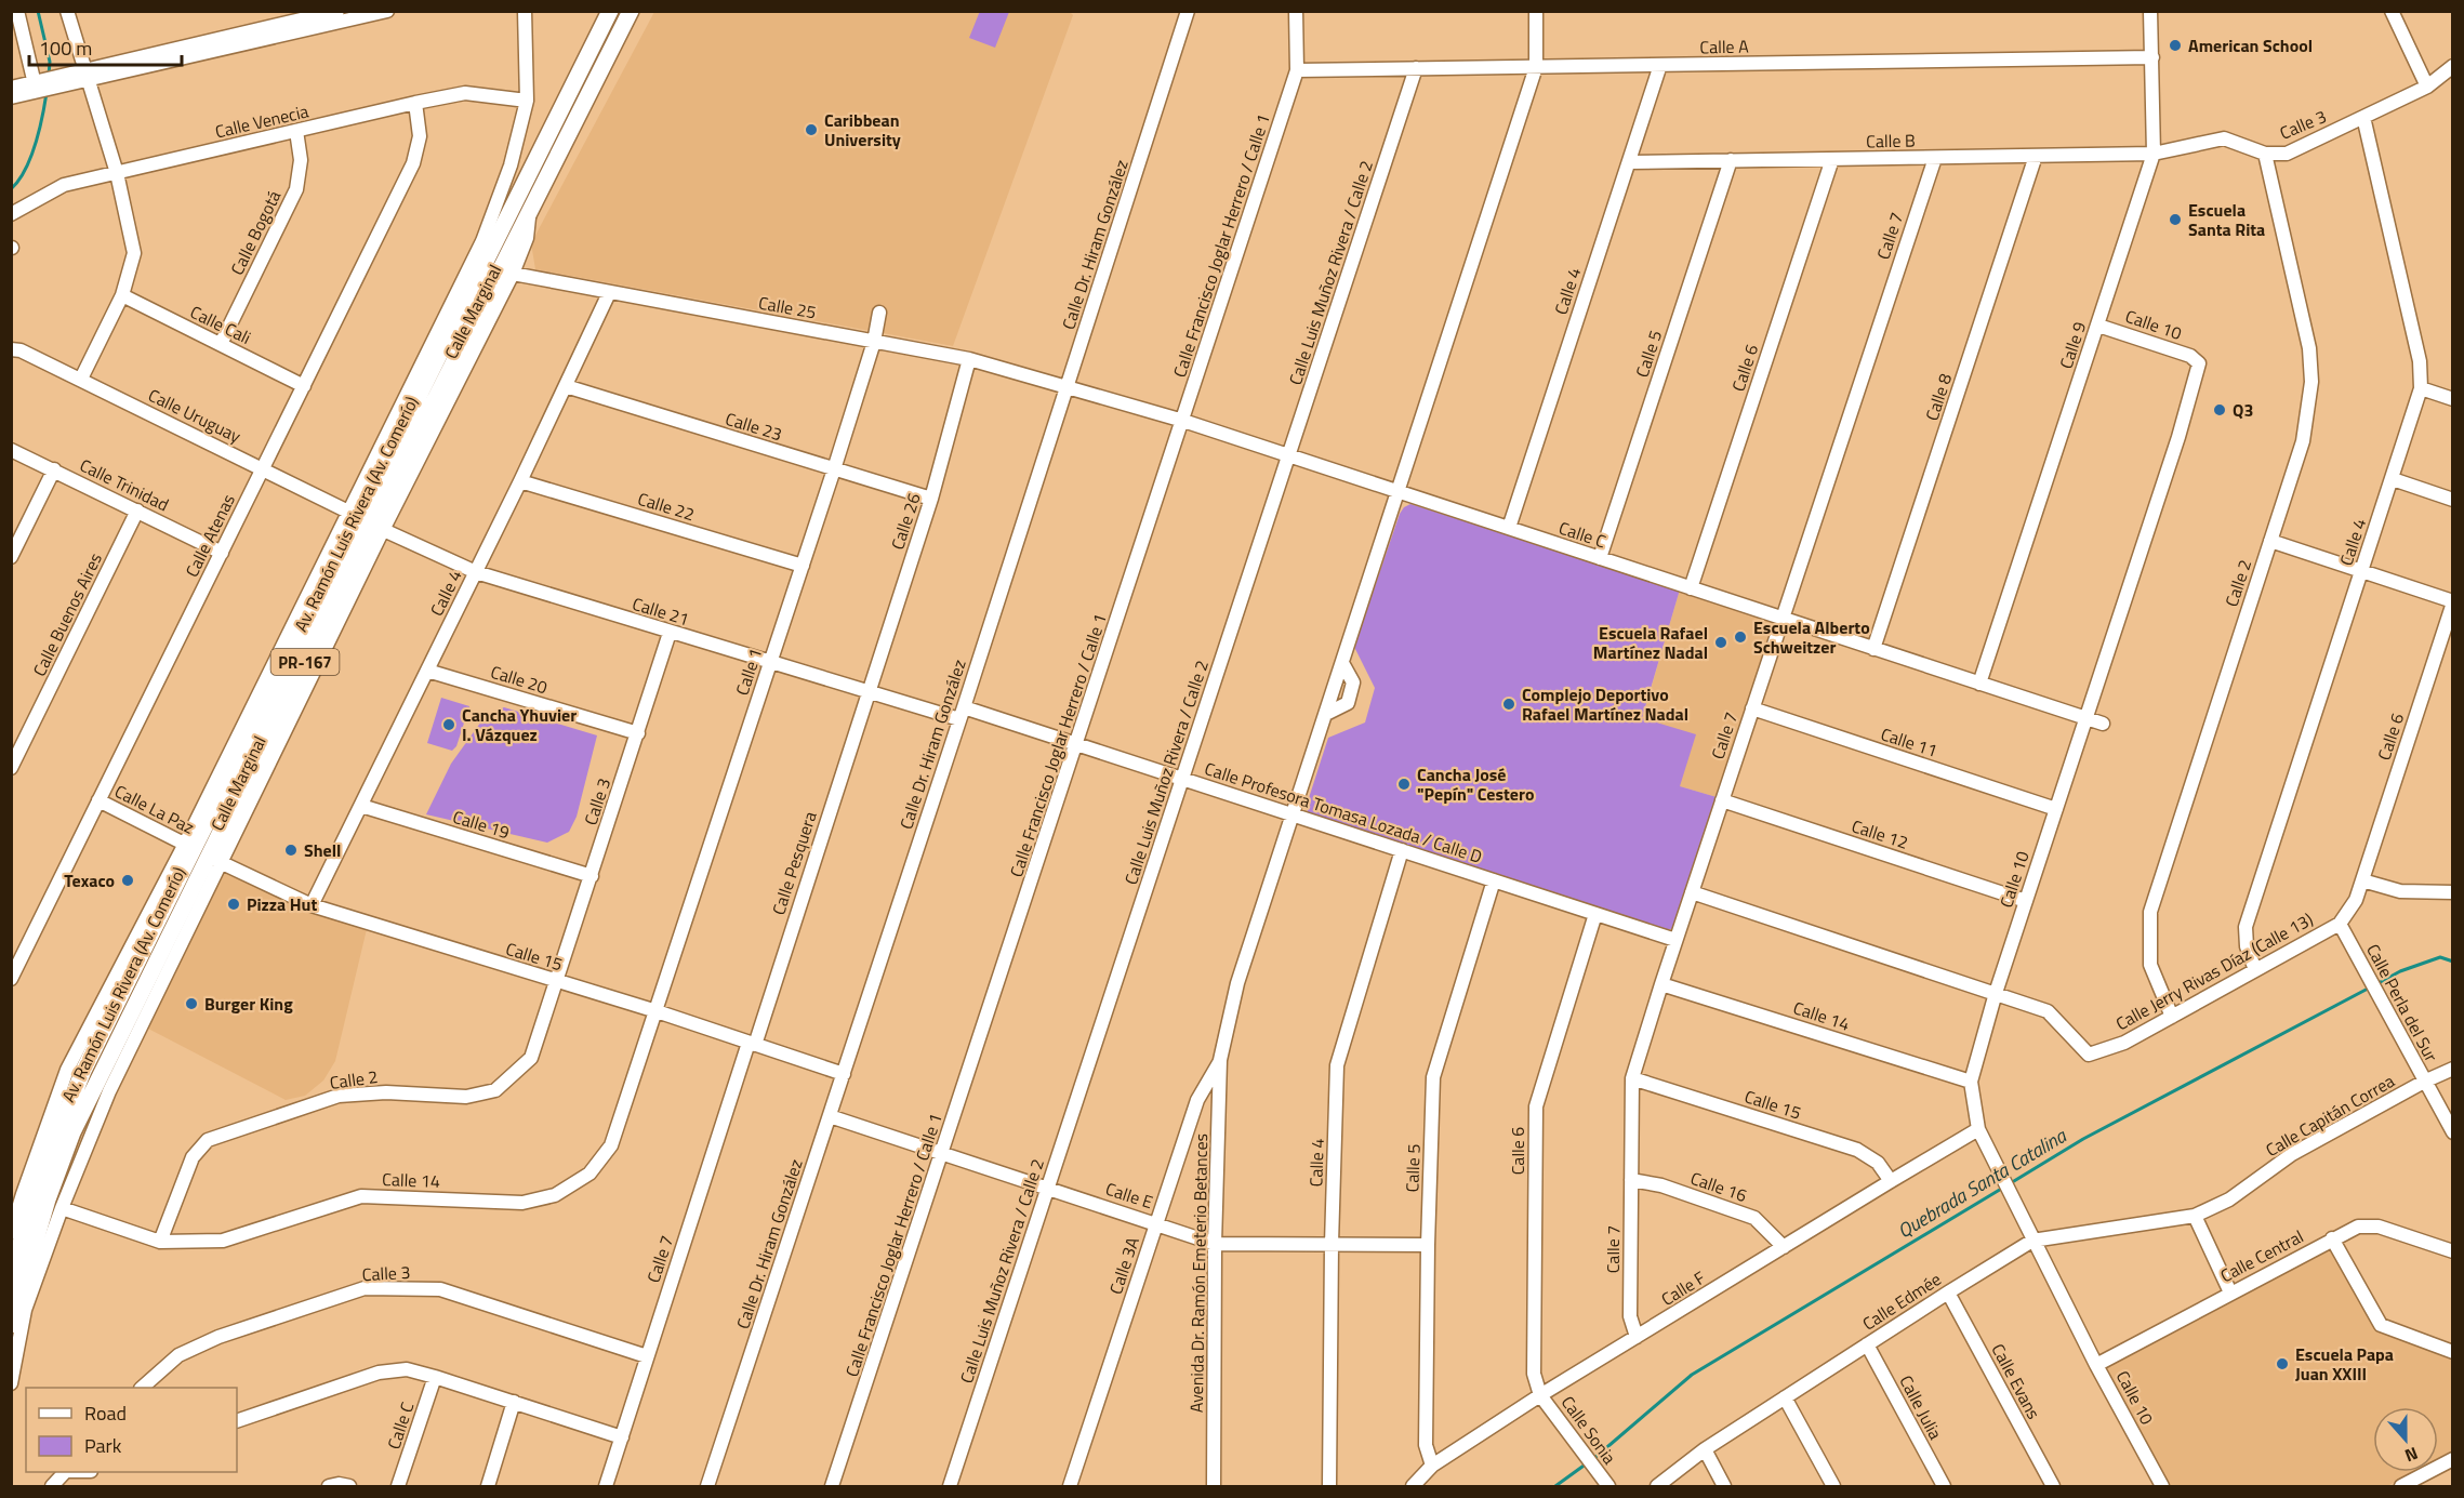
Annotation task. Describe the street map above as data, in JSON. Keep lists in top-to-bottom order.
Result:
{
  "streets": {
    "main road": ["Av. Ramón Luis Rivera (Av. Comerío)", "PR-167"],
    "street": [
      "Calle A",
      "Calle Venecia",
      "Calle 3",
      "Calle B",
      "Calle Bogotá",
      "Calle 7",
      "Calle Dr. Hiram González",
      "Calle Francisco Joglar Herrero / Calle 1",
      "Calle Luis Muñoz Rivera / Calle 2",
      "Calle 4",
      "Calle 25",
      "Calle Marginal",
      "Calle Cali",
      "Calle 10",
      "Calle 9",
      "Calle 5",
      "Calle 6",
      "Calle 8",
      "Calle Uruguay",
      "Calle 23",
      "Calle Trinidad",
      "Calle 22",
      "Calle 26",
      "Calle C",
      "Calle Atenas",
      "Calle 2",
      "Calle 21",
      "Calle Buenos Aires",
      "Calle 1",
      "Calle 20",
      "Calle 11",
      "Calle La Paz",
      "Calle Profesora Tomasa Lozada / Calle D",
      "Calle 19",
      "Calle 12",
      "Calle Pesquera",
      "Calle 15",
      "Calle Jerry Rivas Díaz (Calle 13)",
      "Calle Perla del Sur",
      "Calle 14",
      "Calle Capitán Correa",
      "Calle 16",
      "Calle E",
      "Calle Central",
      "Calle 3A",
      "Avenida Dr. Ramón Emeterio Betances",
      "Calle F",
      "Calle Edmée",
      "Calle Evans",
      "Calle Julia",
      "Calle Sonia"
    ]
  },
  "crossings": [
    ["Calle A", "Calle Francisco Joglar Herrero / Calle 1"],
    ["Calle A", "Calle Luis Muñoz Rivera / Calle 2"],
    ["Calle A", "Calle 4"],
    ["Calle A", "Calle 9"],
    ["Calle Venecia", "Calle Bogotá"],
    ["Calle Venecia", "Calle Marginal"],
    ["Calle Venecia", "Calle Atenas"],
    ["Calle 3", "Calle B"],
    ["Calle 3", "Calle 7"],
    ["Calle 3", "Calle 4"],
    ["Calle 3", "Calle 9"],
    ["Calle 3", "Calle 2"],
    ["Calle 3", "Calle 21"],
    ["Calle 3", "Calle 20"],
    ["Calle 3", "Calle 19"],
    ["Calle 3", "Calle 15"],
    ["Calle B", "Calle 7"],
    ["Calle B", "Calle 4"],
    ["Calle B", "Calle 9"],
    ["Calle B", "Calle 5"],
    ["Calle B", "Calle 6"],
    ["Calle B", "Calle 8"],
    ["Calle Bogotá", "Calle Cali"],
    ["Calle 7", "Calle C"],
    ["Calle 7", "Calle 11"],
    ["Calle 7", "Calle Profesora Tomasa Lozada / Calle D"],
    ["Calle 7", "Calle 12"],
    ["Calle 7", "Calle Pesquera"],
    ["Calle 7", "Calle 15"],
    ["Calle 7", "Calle Jerry Rivas Díaz (Calle 13)"],
    ["Calle 7", "Calle 14"],
    ["Calle 7", "Calle 16"],
    ["Calle 7", "Calle F"],
    ["Calle Dr. Hiram González", "Calle 25"],
    ["Calle Dr. Hiram González", "Calle C"],
    ["Calle Dr. Hiram González", "Calle 21"],
    ["Calle Dr. Hiram González", "Calle Profesora Tomasa Lozada / Calle D"],
    ["Calle Dr. Hiram González", "Calle 15"],
    ["Calle Dr. Hiram González", "Calle E"],
    ["Calle Francisco Joglar Herrero / Calle 1", "Calle C"],
    ["Calle Francisco Joglar Herrero / Calle 1", "Calle Profesora Tomasa Lozada / Calle D"],
    ["Calle Francisco Joglar Herrero / Calle 1", "Calle E"],
    ["Calle Luis Muñoz Rivera / Calle 2", "Calle C"],
    ["Calle Luis Muñoz Rivera / Calle 2", "Calle Profesora Tomasa Lozada / Calle D"],
    ["Calle Luis Muñoz Rivera / Calle 2", "Calle E"],
    ["Calle 4", "Calle 25"],
    ["Calle 4", "Calle 23"],
    ["Calle 4", "Calle 22"],
    ["Calle 4", "Calle C"],
    ["Calle 4", "Calle 21"],
    ["Calle 4", "Calle 20"],
    ["Calle 4", "Calle Profesora Tomasa Lozada / Calle D"],
    ["Calle 4", "Calle 19"],
    ["Calle 4", "Calle 15"],
    ["Calle 4", "Calle Jerry Rivas Díaz (Calle 13)"],
    ["Calle 4", "Calle E"],
    ["Calle 25", "Av. Ramón Luis Rivera (Av. Comerío)"],
    ["Calle 25", "Calle 26"],
    ["Calle 25", "Calle C"],
    ["Calle 25", "Calle 1"],
    ["Calle Marginal", "Calle Uruguay"],
    ["Calle Marginal", "Av. Ramón Luis Rivera (Av. Comerío)"],
    ["Calle Marginal", "Calle 21"],
    ["Calle Marginal", "Calle La Paz"],
    ["Calle Marginal", "Calle 15"],
    ["Calle Marginal", "Calle 14"],
    ["Calle Cali", "Calle Atenas"],
    ["Calle 10", "Calle 9"],
    ["Calle 10", "Calle C"],
    ["Calle 10", "Calle 11"],
    ["Calle 10", "Calle 12"],
    ["Calle 10", "Calle Jerry Rivas Díaz (Calle 13)"],
    ["Calle 10", "Calle 14"],
    ["Calle 10", "Calle Central"],
    ["Calle 10", "Calle F"],
    ["Calle 10", "Calle Edmée"],
    ["Calle 9", "Calle C"],
    ["Calle 5", "Calle C"],
    ["Calle 5", "Calle Profesora Tomasa Lozada / Calle D"],
    ["Calle 5", "Calle E"],
    ["Calle 5", "Calle F"],
    ["Calle 6", "Calle C"],
    ["Calle 6", "Calle Profesora Tomasa Lozada / Calle D"],
    ["Calle 6", "Calle Jerry Rivas Díaz (Calle 13)"],
    ["Calle 6", "Calle F"],
    ["Calle 6", "Calle Sonia"],
    ["Calle 8", "Calle C"],
    ["Calle Uruguay", "Av. Ramón Luis Rivera (Av. Comerío)"],
    ["Calle Uruguay", "Calle Atenas"],
    ["Calle Uruguay", "Calle 21"],
    ["Calle 23", "Calle 26"],
    ["Calle 23", "Calle 1"],
    ["Calle Trinidad", "Calle Atenas"],
    ["Calle Trinidad", "Calle Buenos Aires"],
    ["Calle 22", "Calle 1"],
    ["Av. Ramón Luis Rivera (Av. Comerío)", "Calle 21"],
    ["Av. Ramón Luis Rivera (Av. Comerío)", "Calle La Paz"],
    ["Av. Ramón Luis Rivera (Av. Comerío)", "Calle 15"],
    ["Calle 26", "Calle 21"],
    ["Calle 26", "Calle Pesquera"],
    ["Calle Atenas", "Calle La Paz"],
    ["Calle 2", "Calle 15"],
    ["Calle 2", "Calle Jerry Rivas Díaz (Calle 13)"],
    ["Calle 2", "Calle 14"],
    ["Calle 21", "Calle 1"],
    ["Calle 21", "Calle Profesora Tomasa Lozada / Calle D"],
    ["Calle 21", "Calle Pesquera"],
    ["Calle 1", "Calle 15"],
    ["Calle 1", "Calle 14"],
    ["Calle La Paz", "Calle 15"],
    ["Calle Pesquera", "Calle 15"],
    ["Calle 15", "Calle 14"],
    ["Calle 15", "Calle F"],
    ["Calle Jerry Rivas Díaz (Calle 13)", "Calle Perla del Sur"],
    ["Calle Perla del Sur", "Calle Capitán Correa"],
    ["Calle Capitán Correa", "Calle Edmée"],
    ["Calle 16", "Calle F"],
    ["Calle E", "Calle 3A"],
    ["Calle E", "Avenida Dr. Ramón Emeterio Betances"],
    ["Calle 3A", "Avenida Dr. Ramón Emeterio Betances"],
    ["Calle F", "Calle Sonia"],
    ["Calle Edmée", "Calle Evans"],
    ["Calle Edmée", "Calle Julia"]
  ],
  "water": ["Quebrada Santa Catalina"],
  "places": [
    "American School",
    "Caribbean University",
    "Escuela Santa Rita",
    "Q3",
    "Escuela Alberto Schweitzer",
    "Escuela Rafael Martínez Nadal",
    "Complejo Deportivo Rafael Martínez Nadal",
    "Cancha Yhuvier I. Vázquez",
    "Cancha José \"Pepín\" Cestero",
    "Shell",
    "Texaco",
    "Pizza Hut",
    "Burger King",
    "Escuela Papa Juan XXIII"
  ],
  "legend": ["Road", "Park"],
  "scale_bar": "100 m",
  "north": "bottom"
}
